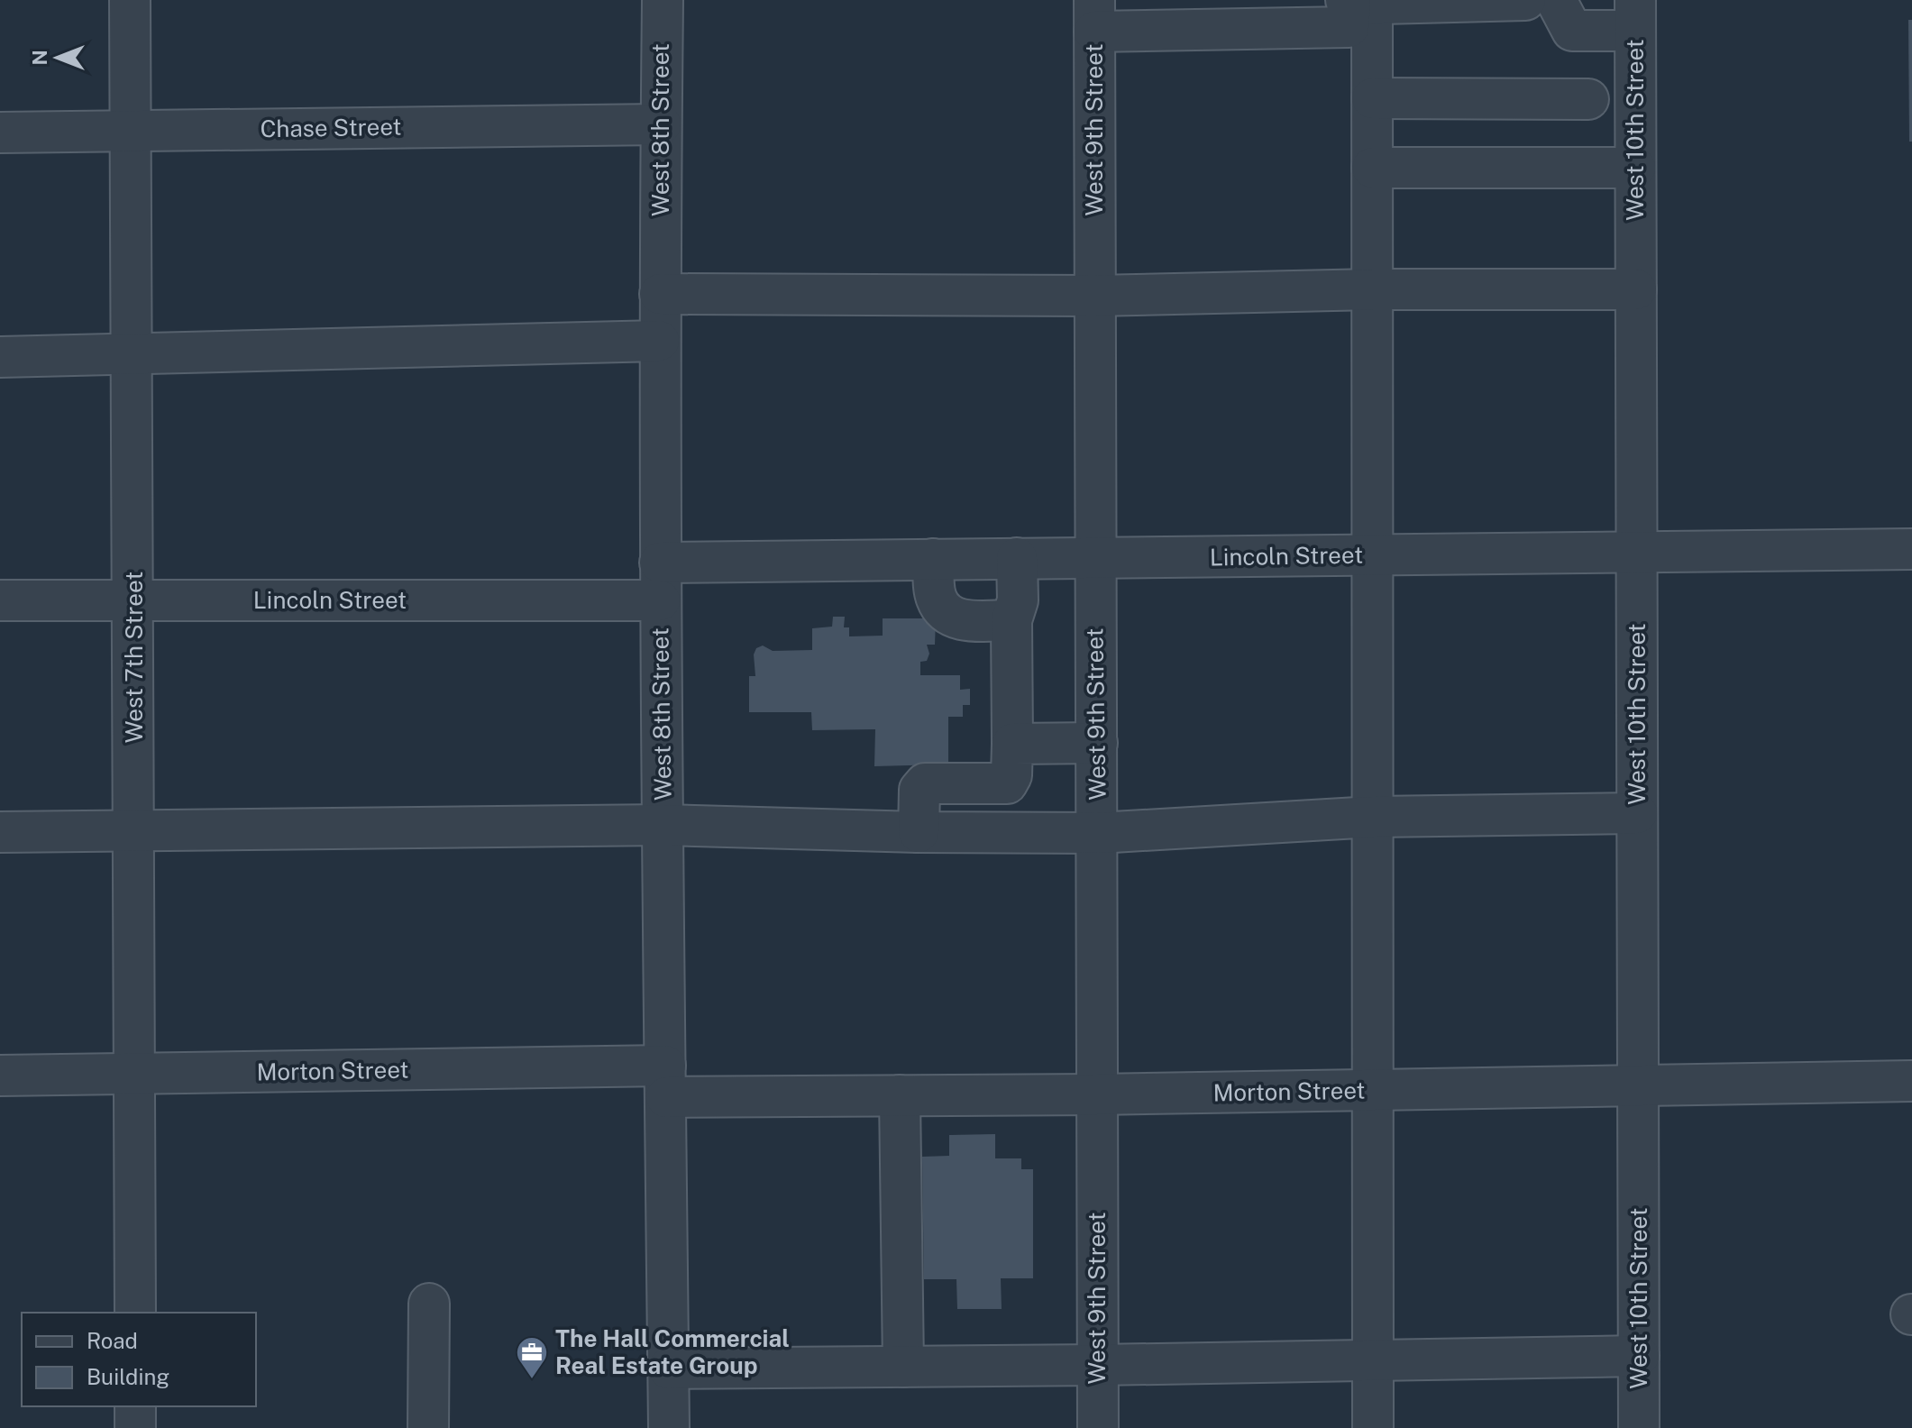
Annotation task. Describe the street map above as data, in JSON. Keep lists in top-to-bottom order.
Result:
{
  "streets": {
    "street": [
      "Chase Street",
      "West 8th Street",
      "West 9th Street",
      "West 10th Street",
      "Lincoln Street",
      "West 7th Street",
      "Morton Street"
    ]
  },
  "crossings": [
    ["Chase Street", "West 8th Street"],
    ["Chase Street", "West 7th Street"],
    ["West 8th Street", "Lincoln Street"],
    ["West 8th Street", "Morton Street"],
    ["West 9th Street", "Lincoln Street"],
    ["West 9th Street", "Morton Street"],
    ["West 10th Street", "Lincoln Street"],
    ["West 10th Street", "Morton Street"],
    ["Lincoln Street", "West 7th Street"],
    ["West 7th Street", "Morton Street"]
  ],
  "places": {
    "office": ["The Hall Commercial Real Estate Group"]
  },
  "legend": ["Road", "Building"],
  "north": "left"
}
